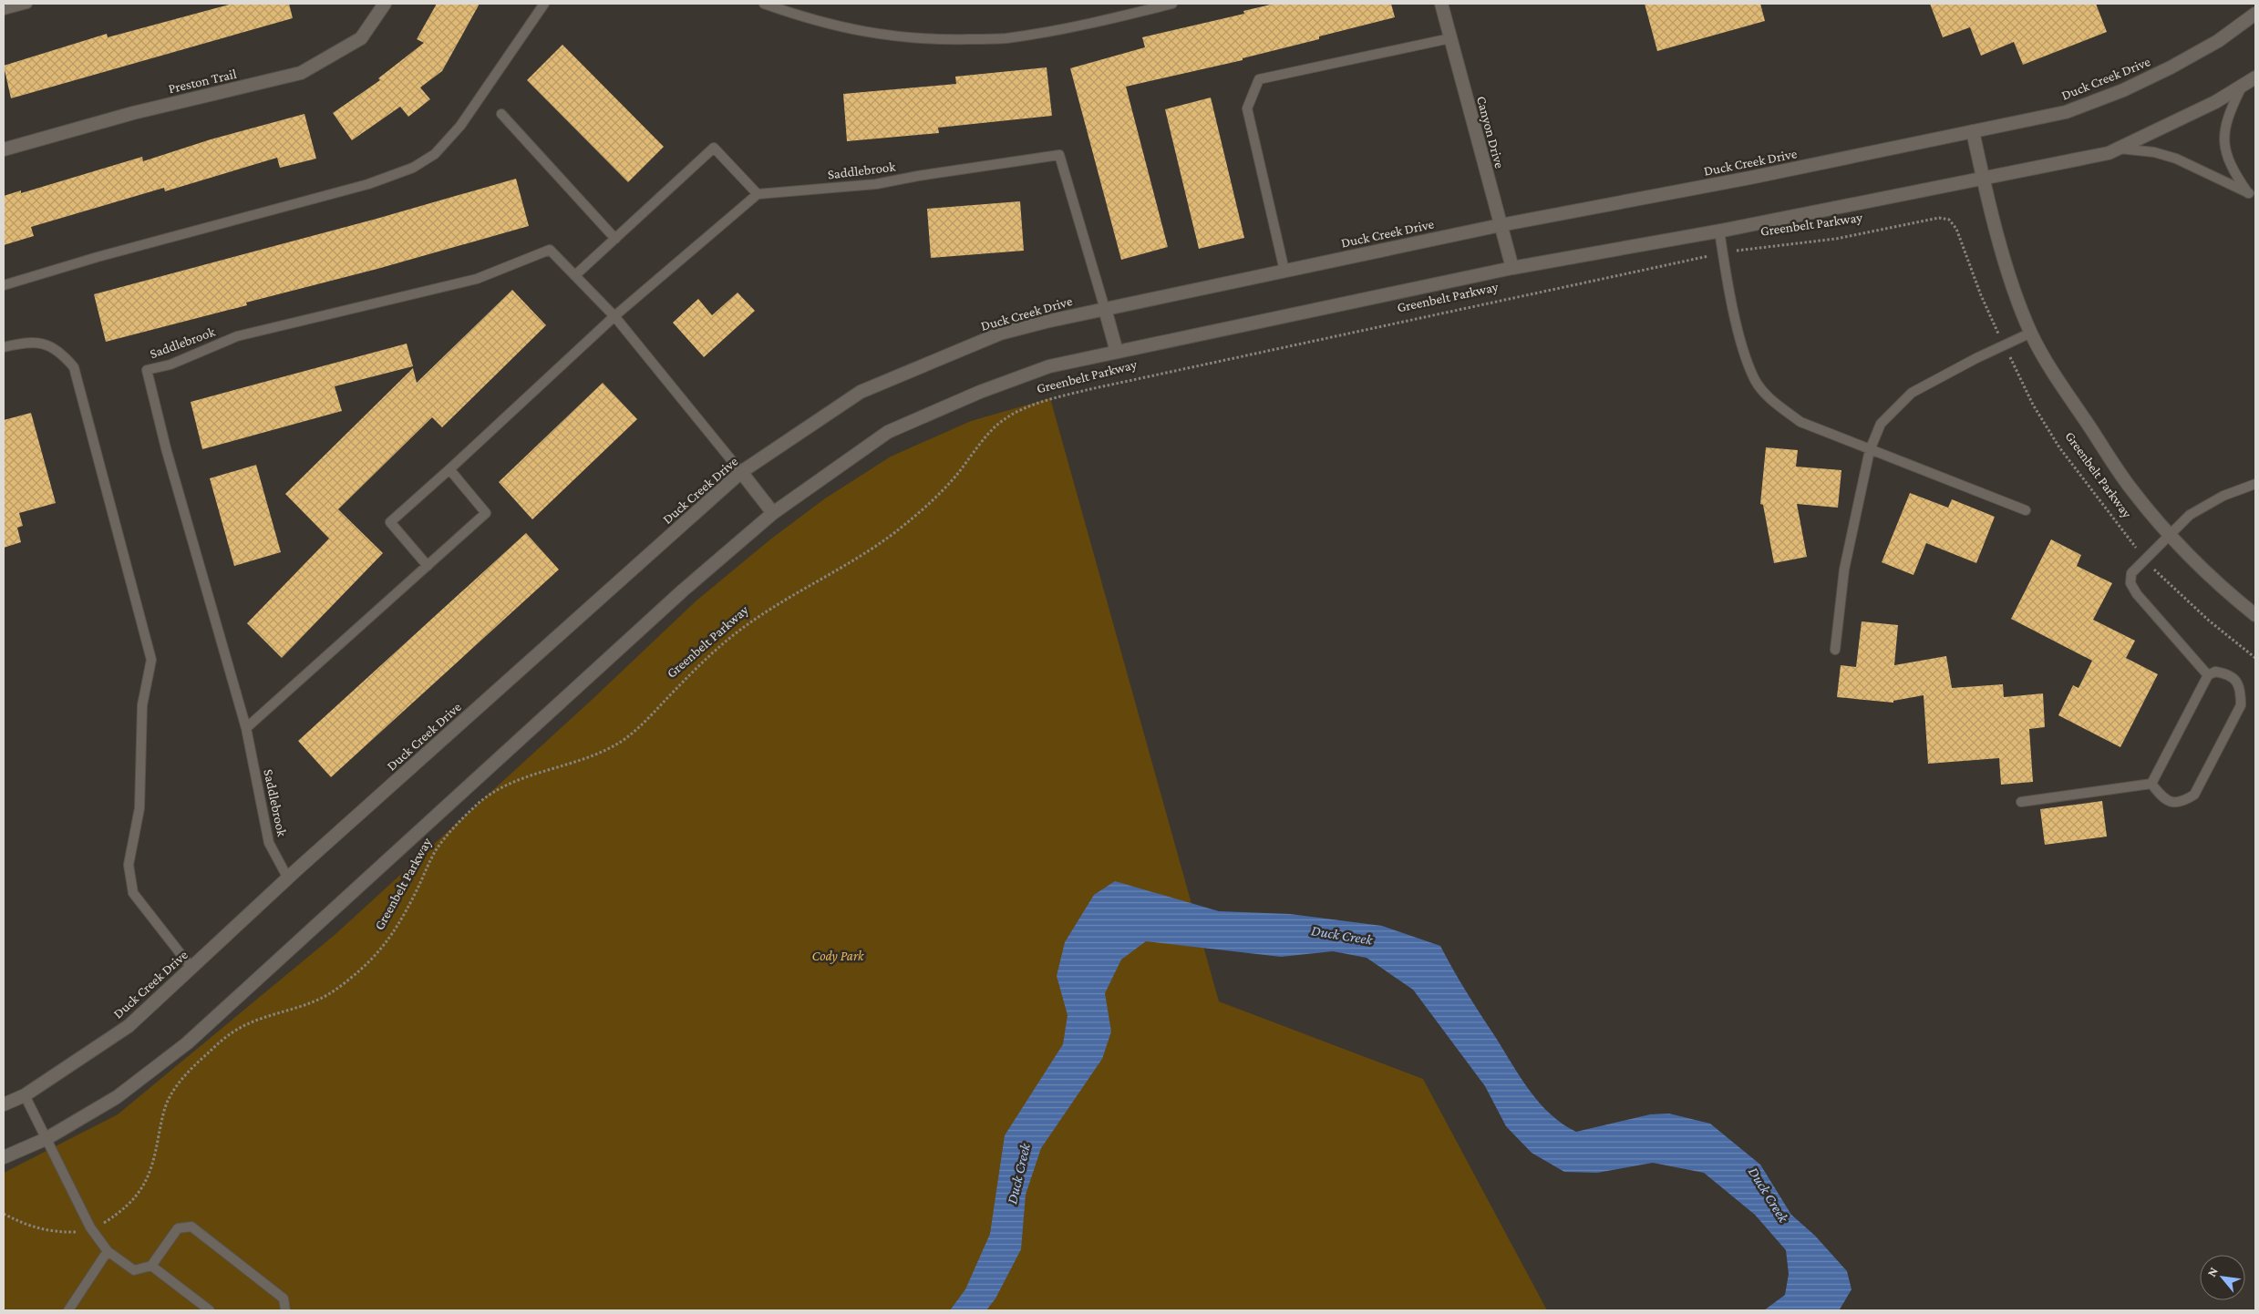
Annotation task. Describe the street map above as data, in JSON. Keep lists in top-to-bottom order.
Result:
{
  "streets": {
    "main road": [
      "Duck Creek Drive",
      "Preston Trail",
      "Canyon Drive",
      "Greenbelt Parkway"
    ],
    "lane": ["Saddlebrook"]
  },
  "crossings": [
    ["Duck Creek Drive", "Canyon Drive"],
    ["Duck Creek Drive", "Saddlebrook"],
    ["Duck Creek Drive", "Greenbelt Parkway"]
  ],
  "water": ["Duck Creek"],
  "parks": ["Cody Park"],
  "north": "top left"
}
